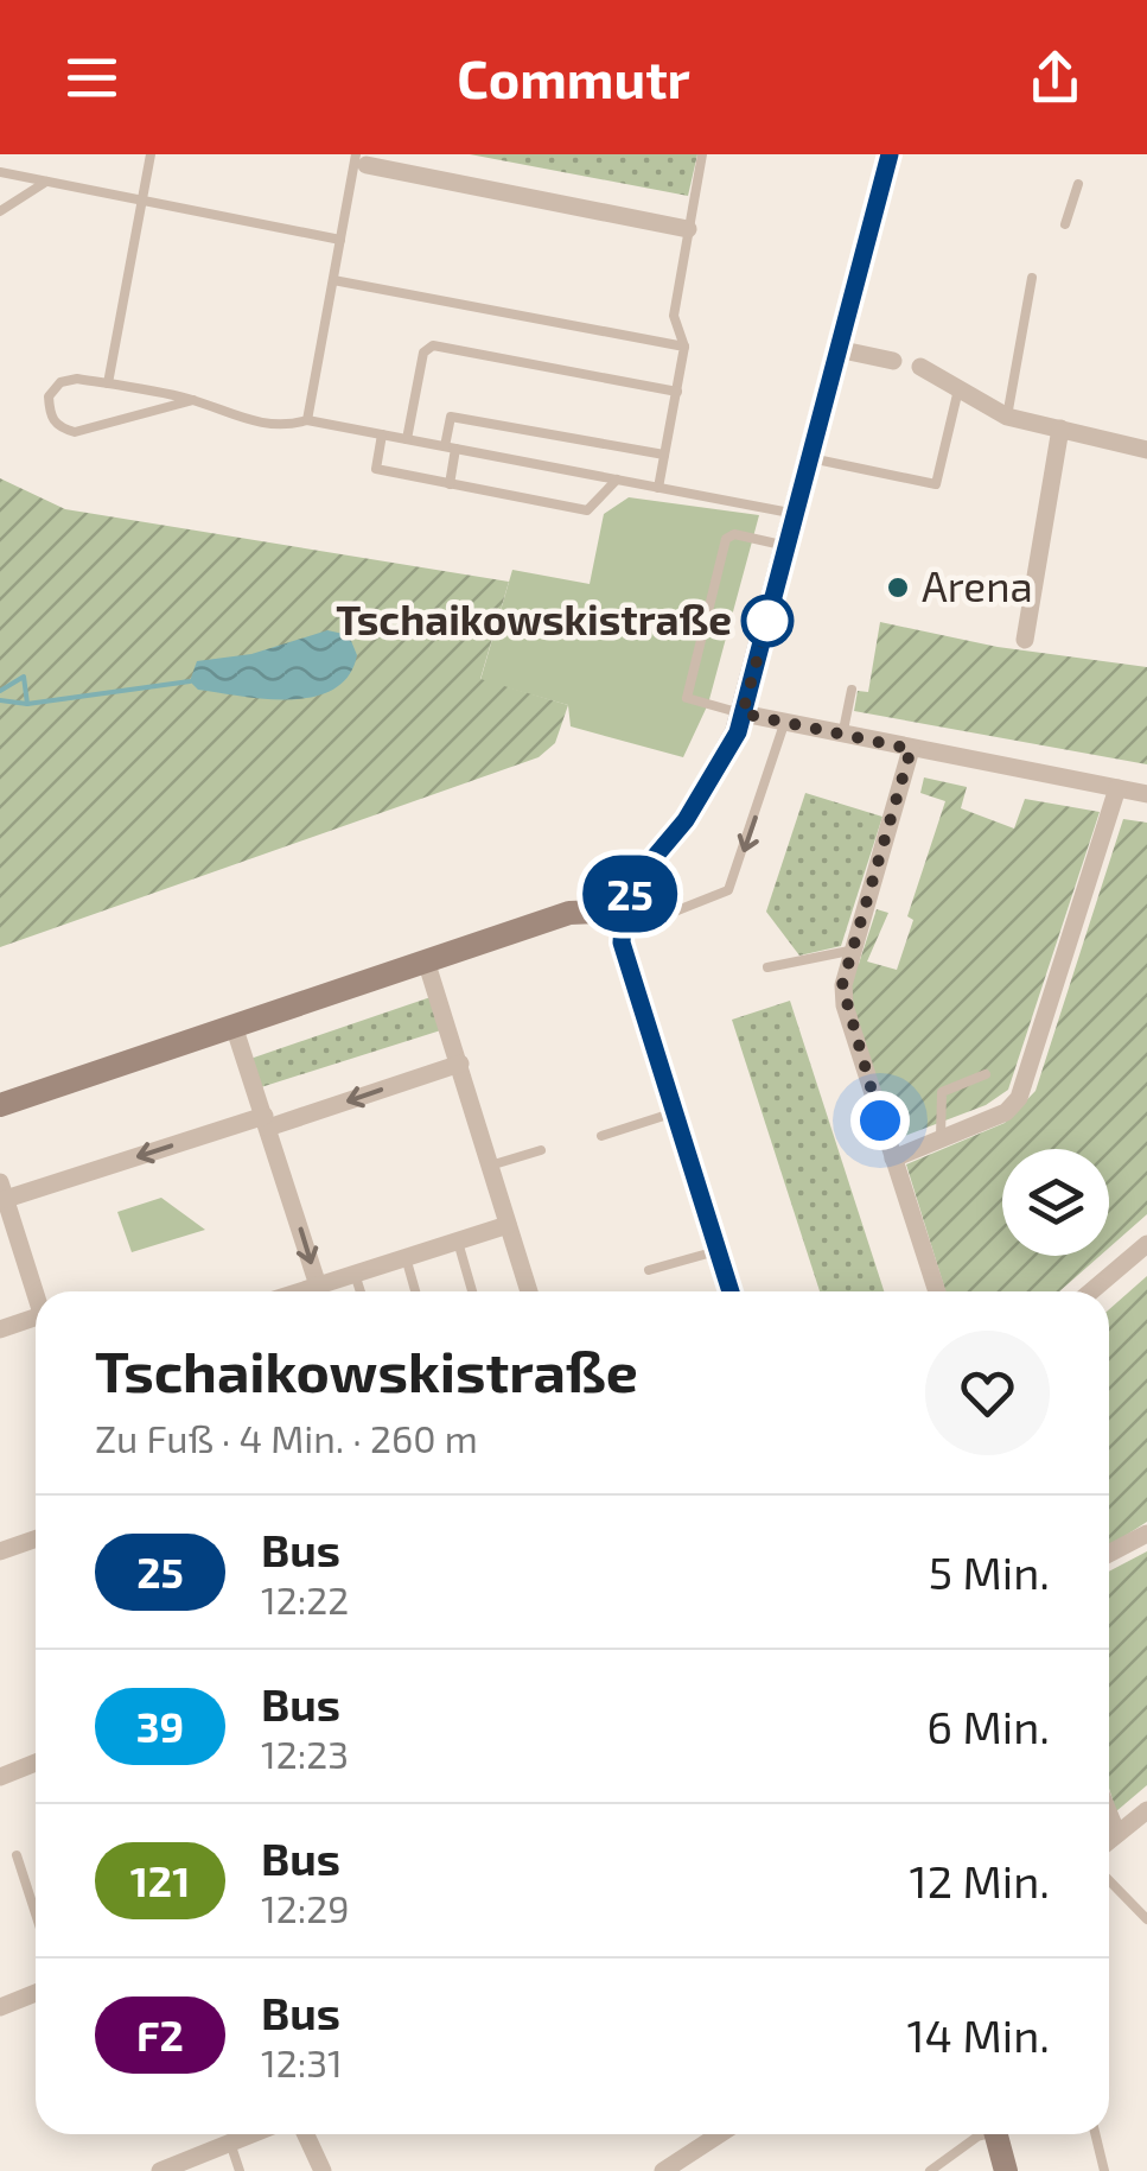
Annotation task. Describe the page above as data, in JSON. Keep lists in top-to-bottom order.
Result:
{
  "places": ["Arena", "Tschaikowskistraße"],
  "lines": ["bus line 25"],
  "page": {
    "header": "Commutr",
    "on_map": "25",
    "heading": ["Tschaikowskistraße", "Zu Fuß · 4 Min. · 260 m"],
    "list": [
      {
        "mark": "25",
        "name": "Bus",
        "note": "12:22",
        "value": "5 Min."
      },
      {
        "mark": "39",
        "name": "Bus",
        "note": "12:23",
        "value": "6 Min."
      },
      {
        "mark": "121",
        "name": "Bus",
        "note": "12:29",
        "value": "12 Min."
      },
      {
        "mark": "F2",
        "name": "Bus",
        "note": "12:31",
        "value": "14 Min."
      }
    ]
  }
}
